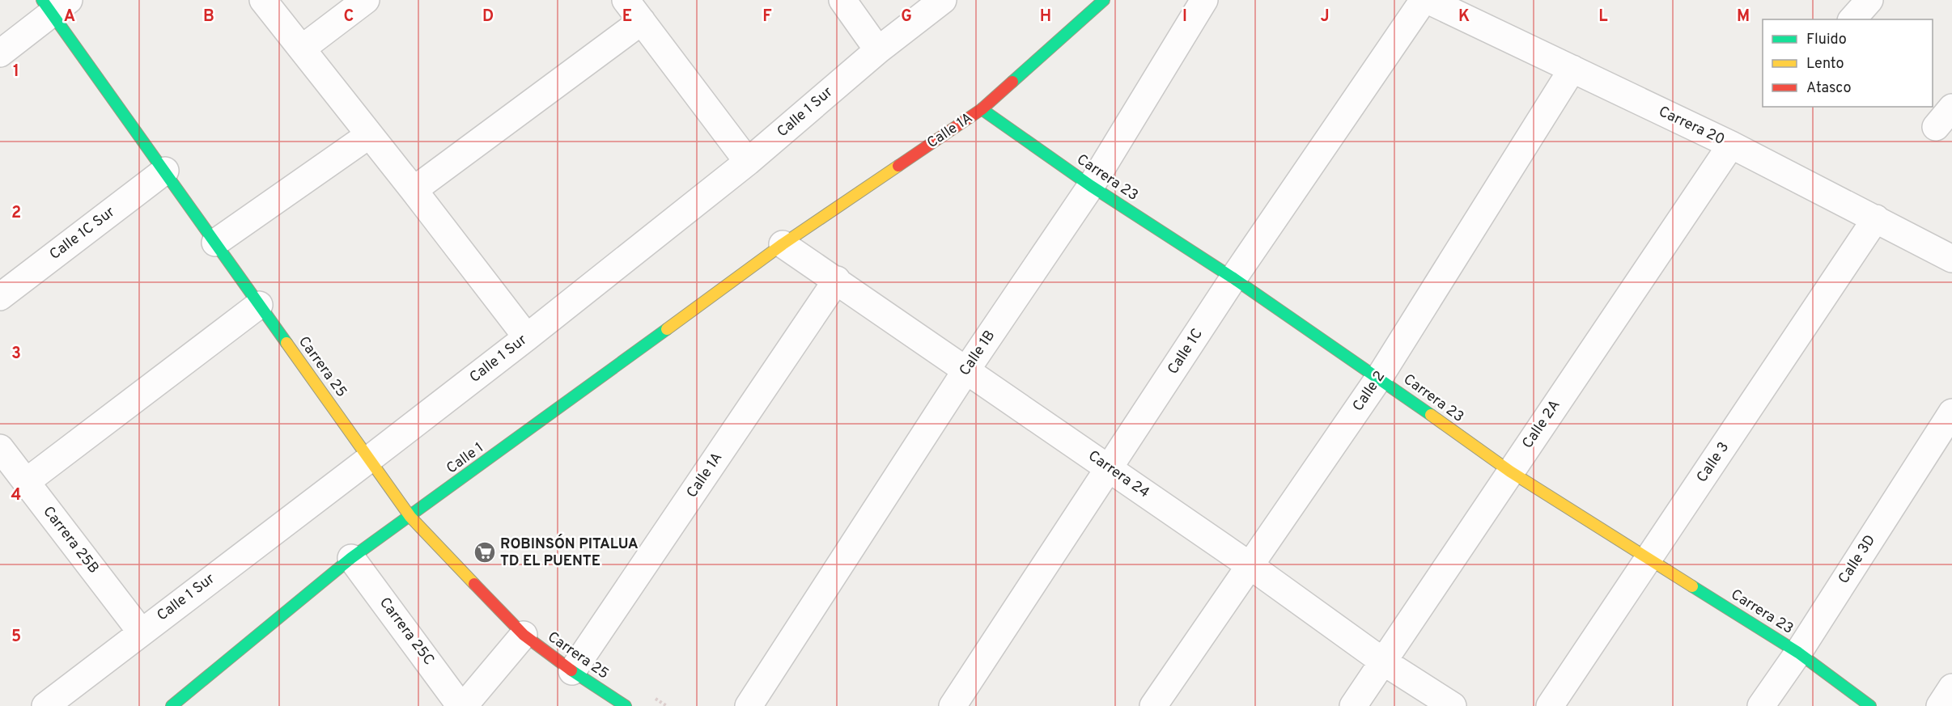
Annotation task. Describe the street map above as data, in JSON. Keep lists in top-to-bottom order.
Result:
{
  "streets": {
    "street": [
      "Calle 1 Sur",
      "Carrera 20",
      "Calle 1A",
      "Carrera 23",
      "Calle 1C Sur",
      "Calle 1C",
      "Calle 1B",
      "Carrera 25",
      "Calle 2",
      "Calle 2A",
      "Calle 1",
      "Calle 3",
      "Carrera 24",
      "Carrera 25B",
      "Calle 3D",
      "Carrera 25C"
    ]
  },
  "crossings": [
    ["Calle 1 Sur", "Carrera 25"],
    ["Calle 1 Sur", "Carrera 25B"],
    ["Carrera 20", "Calle 2"],
    ["Carrera 20", "Calle 2A"],
    ["Carrera 20", "Calle 3"],
    ["Calle 1A", "Carrera 23"],
    ["Calle 1A", "Carrera 25"],
    ["Calle 1A", "Calle 1"],
    ["Calle 1A", "Carrera 24"],
    ["Carrera 23", "Calle 1C"],
    ["Carrera 23", "Calle 1B"],
    ["Carrera 23", "Calle 2"],
    ["Carrera 23", "Calle 2A"],
    ["Carrera 23", "Calle 3"],
    ["Carrera 23", "Calle 3D"],
    ["Calle 1C Sur", "Carrera 25"],
    ["Calle 1C", "Carrera 24"],
    ["Calle 1B", "Carrera 24"],
    ["Carrera 25", "Calle 1"],
    ["Calle 2", "Carrera 24"],
    ["Calle 2A", "Carrera 24"],
    ["Calle 1", "Carrera 24"],
    ["Calle 1", "Carrera 25C"]
  ],
  "places": {
    "supermarket": ["ROBINSÓN PITALUA TD EL PUENTE"]
  },
  "legend": ["Fluido", "Lento", "Atasco"],
  "grid": {
    "columns": [
      "A",
      "B",
      "C",
      "D",
      "E",
      "F",
      "G",
      "H",
      "I",
      "J",
      "K",
      "L",
      "M"
    ],
    "rows": [
      "1",
      "2",
      "3",
      "4",
      "5"
    ]
  }
}
